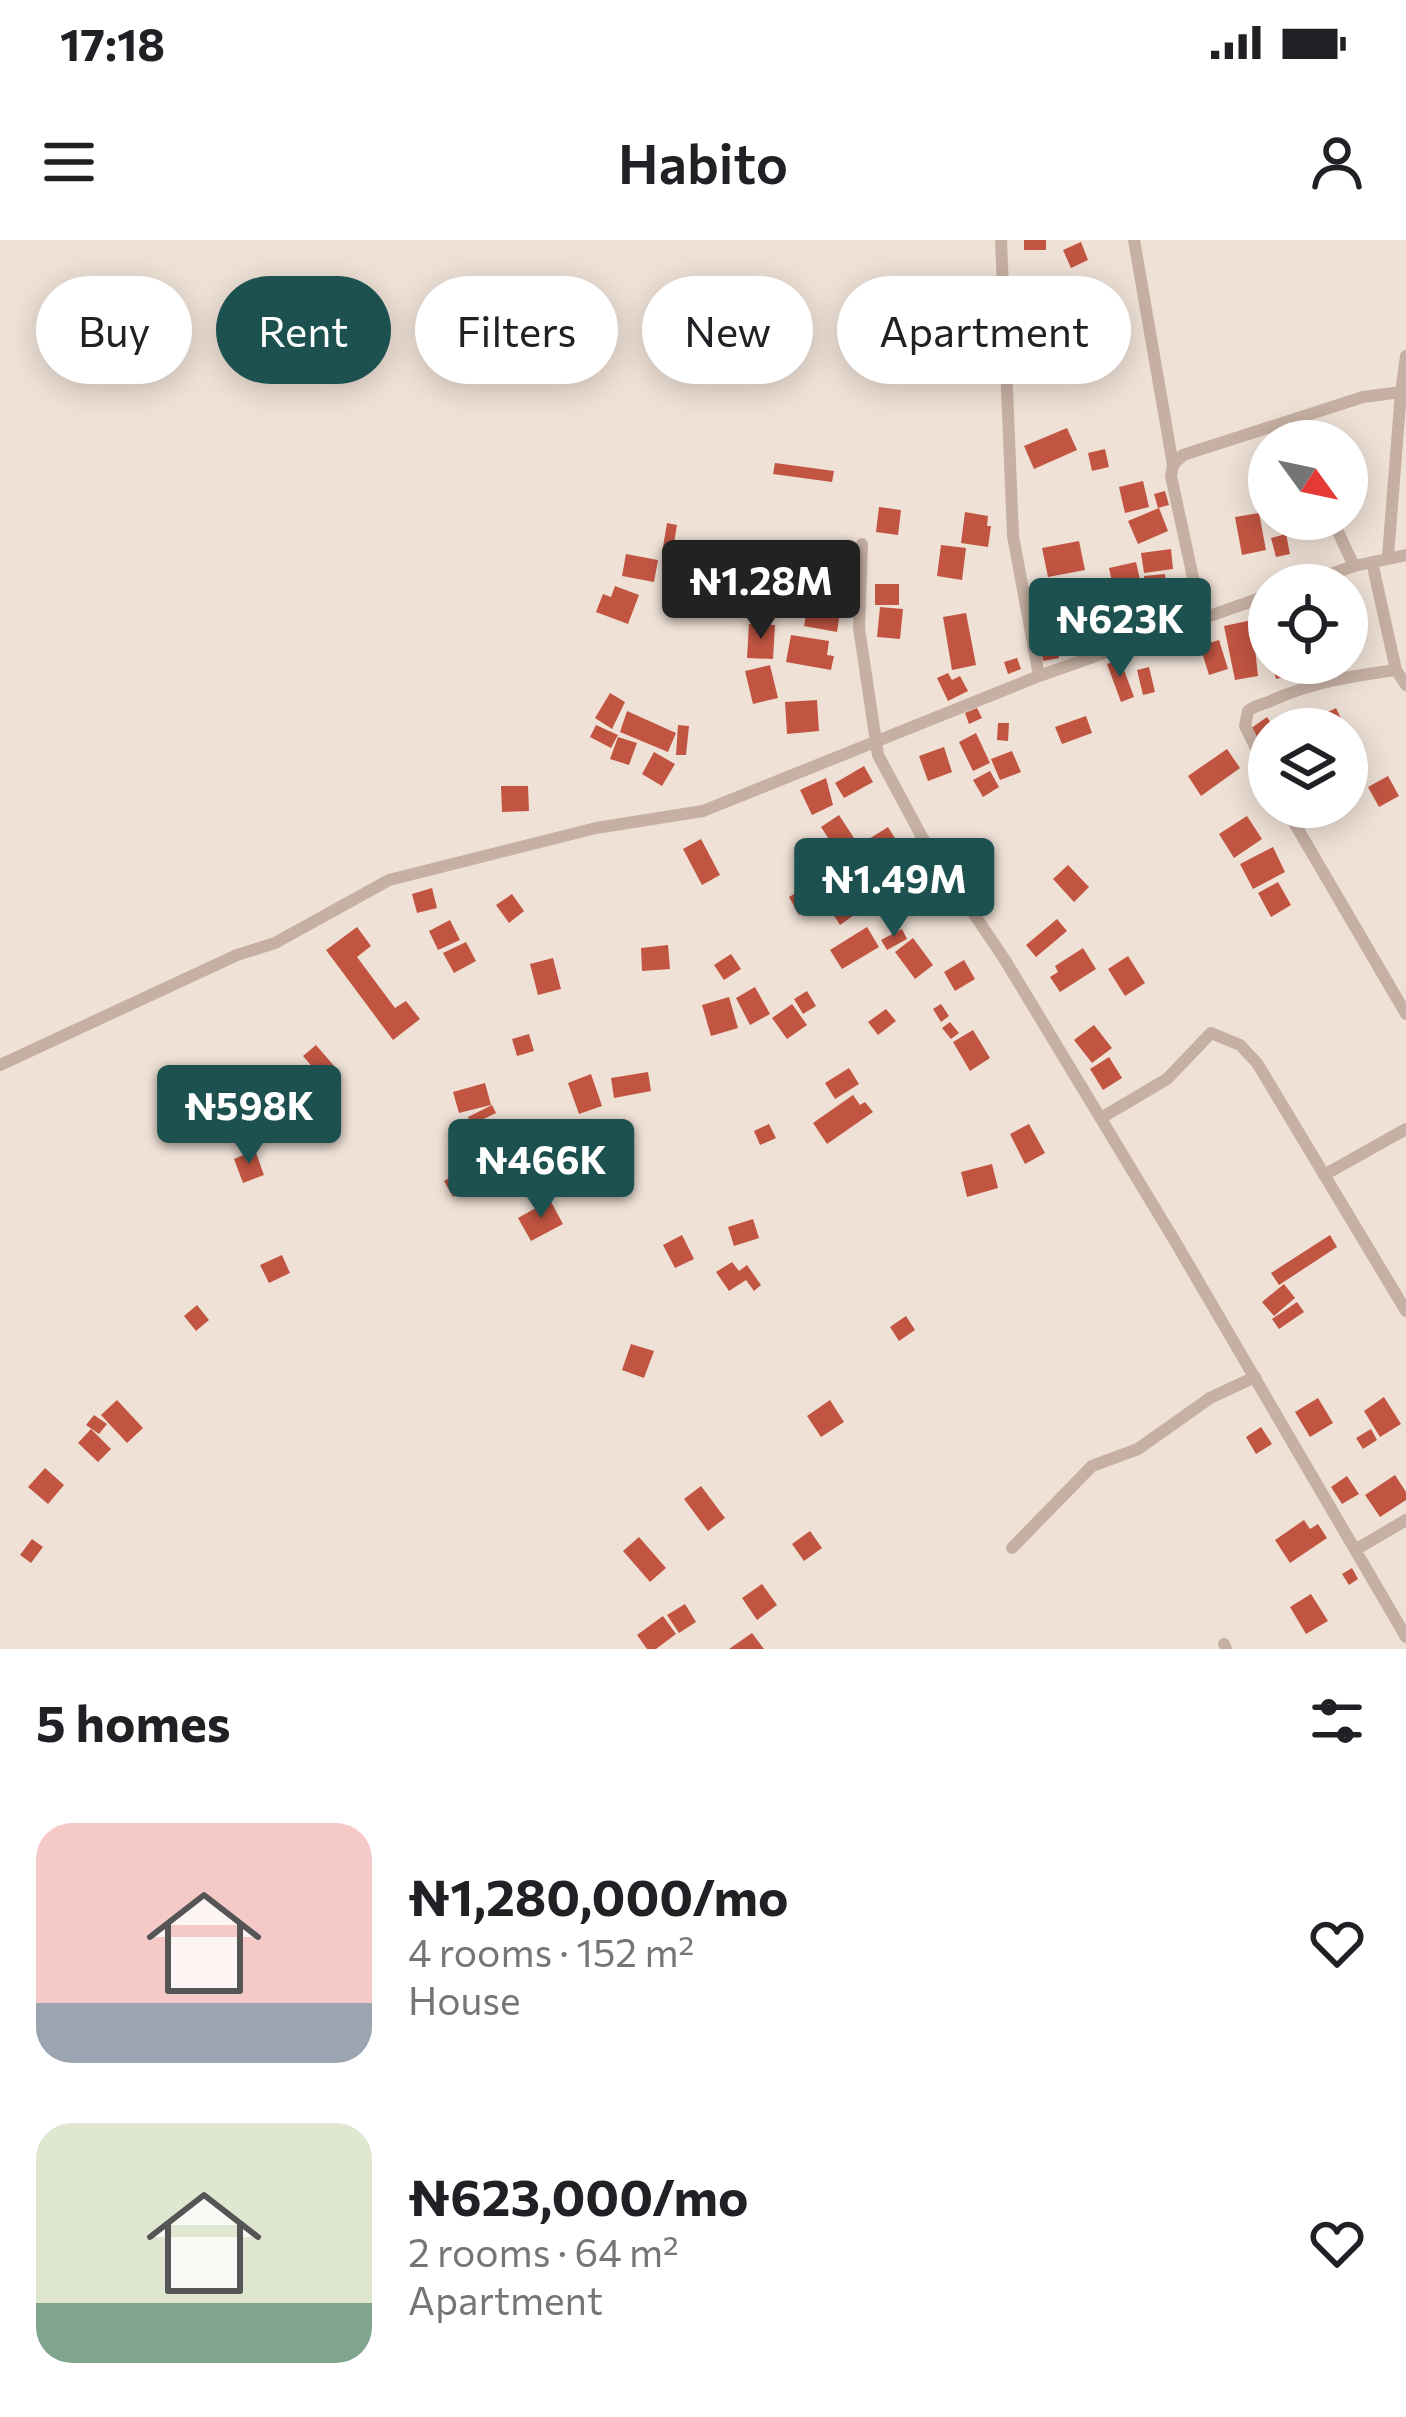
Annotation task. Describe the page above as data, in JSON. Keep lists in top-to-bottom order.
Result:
{
  "north": "bottom right",
  "page": {
    "status": "17:18",
    "header": "Habito",
    "chip": [
      "Buy",
      "Rent",
      "Filters",
      "New",
      "Apartment"
    ],
    "price": [
      "₦1.28M",
      "₦623K",
      "₦1.49M",
      "₦598K",
      "₦466K"
    ],
    "heading": "5 homes",
    "list": [
      {
        "name": "₦1,280,000/mo",
        "note": "4 rooms · 152 m² · House"
      },
      {
        "name": "₦623,000/mo",
        "note": "2 rooms · 64 m² · Apartment"
      }
    ]
  }
}
